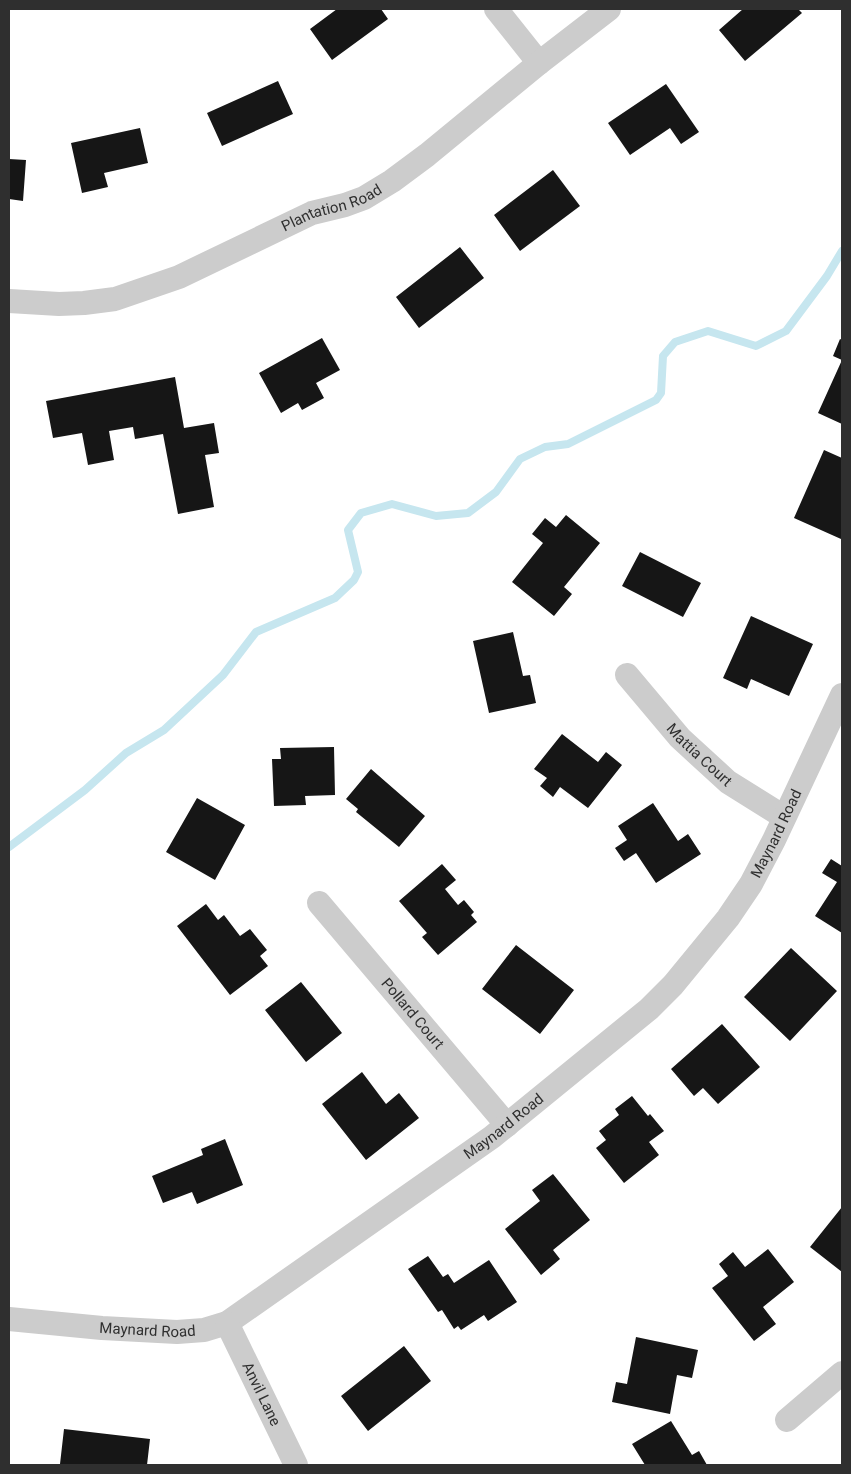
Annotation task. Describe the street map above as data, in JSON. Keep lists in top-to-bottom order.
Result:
{
  "streets": {
    "street": [
      "Plantation Road",
      "Mattia Court",
      "Maynard Road",
      "Pollard Court",
      "Anvil Lane"
    ]
  },
  "crossings": [
    ["Mattia Court", "Maynard Road"],
    ["Maynard Road", "Pollard Court"],
    ["Maynard Road", "Anvil Lane"]
  ]
}
